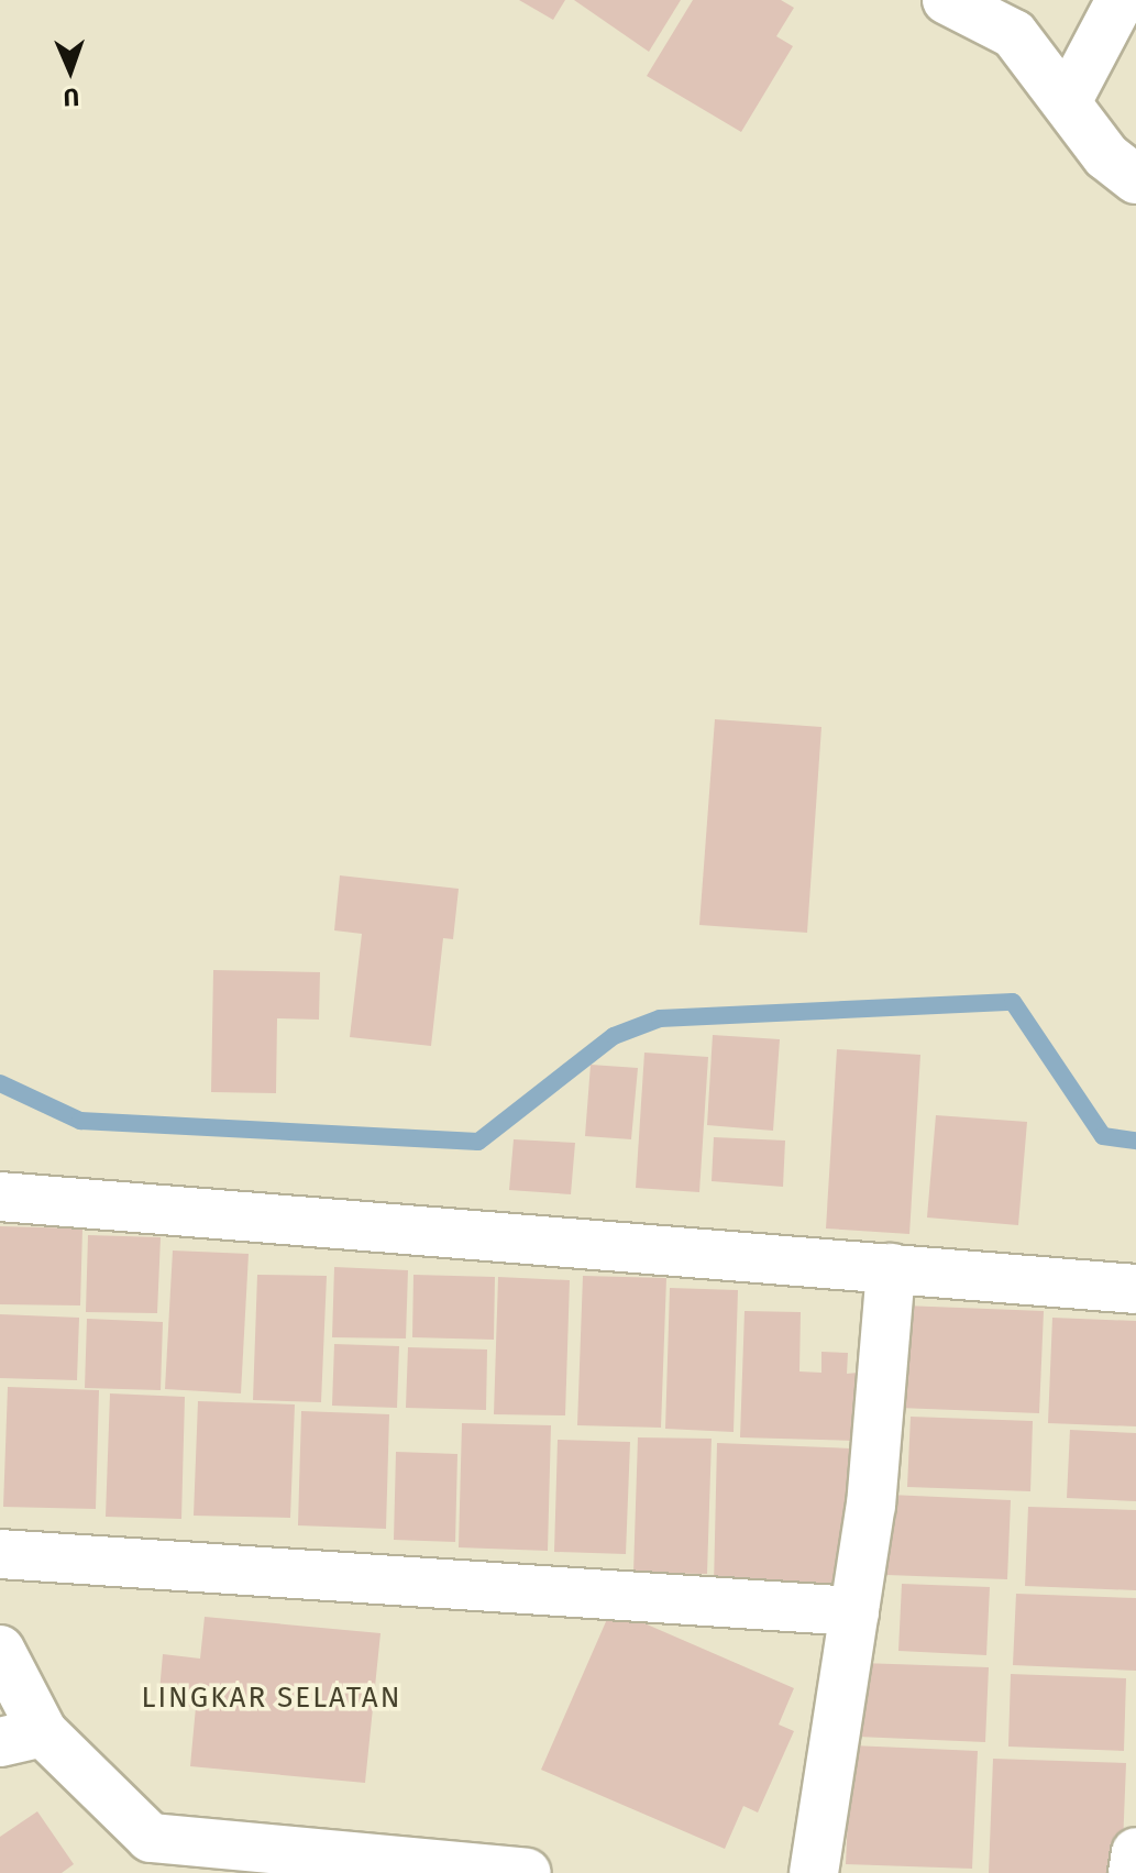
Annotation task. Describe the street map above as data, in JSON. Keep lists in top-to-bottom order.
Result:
{
  "districts": ["LINGKAR SELATAN"],
  "north": "bottom"
}
